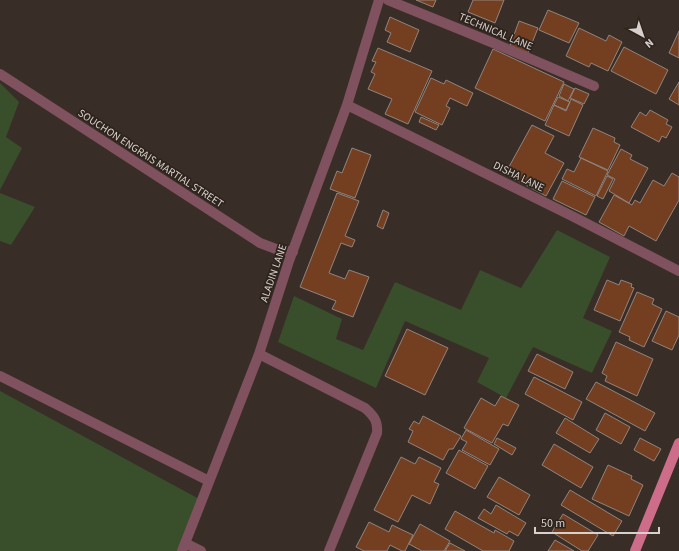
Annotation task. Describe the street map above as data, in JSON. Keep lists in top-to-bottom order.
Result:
{
  "streets": {
    "street": [
      "TECHNICAL LANE",
      "SOUCHON ENGRAIS MARTIAL STREET",
      "DISHA LANE",
      "ALADIN LANE"
    ]
  },
  "crossings": [
    ["SOUCHON ENGRAIS MARTIAL STREET", "ALADIN LANE"],
    ["DISHA LANE", "ALADIN LANE"]
  ],
  "scale_bar": "50 m",
  "north": "bottom right"
}
